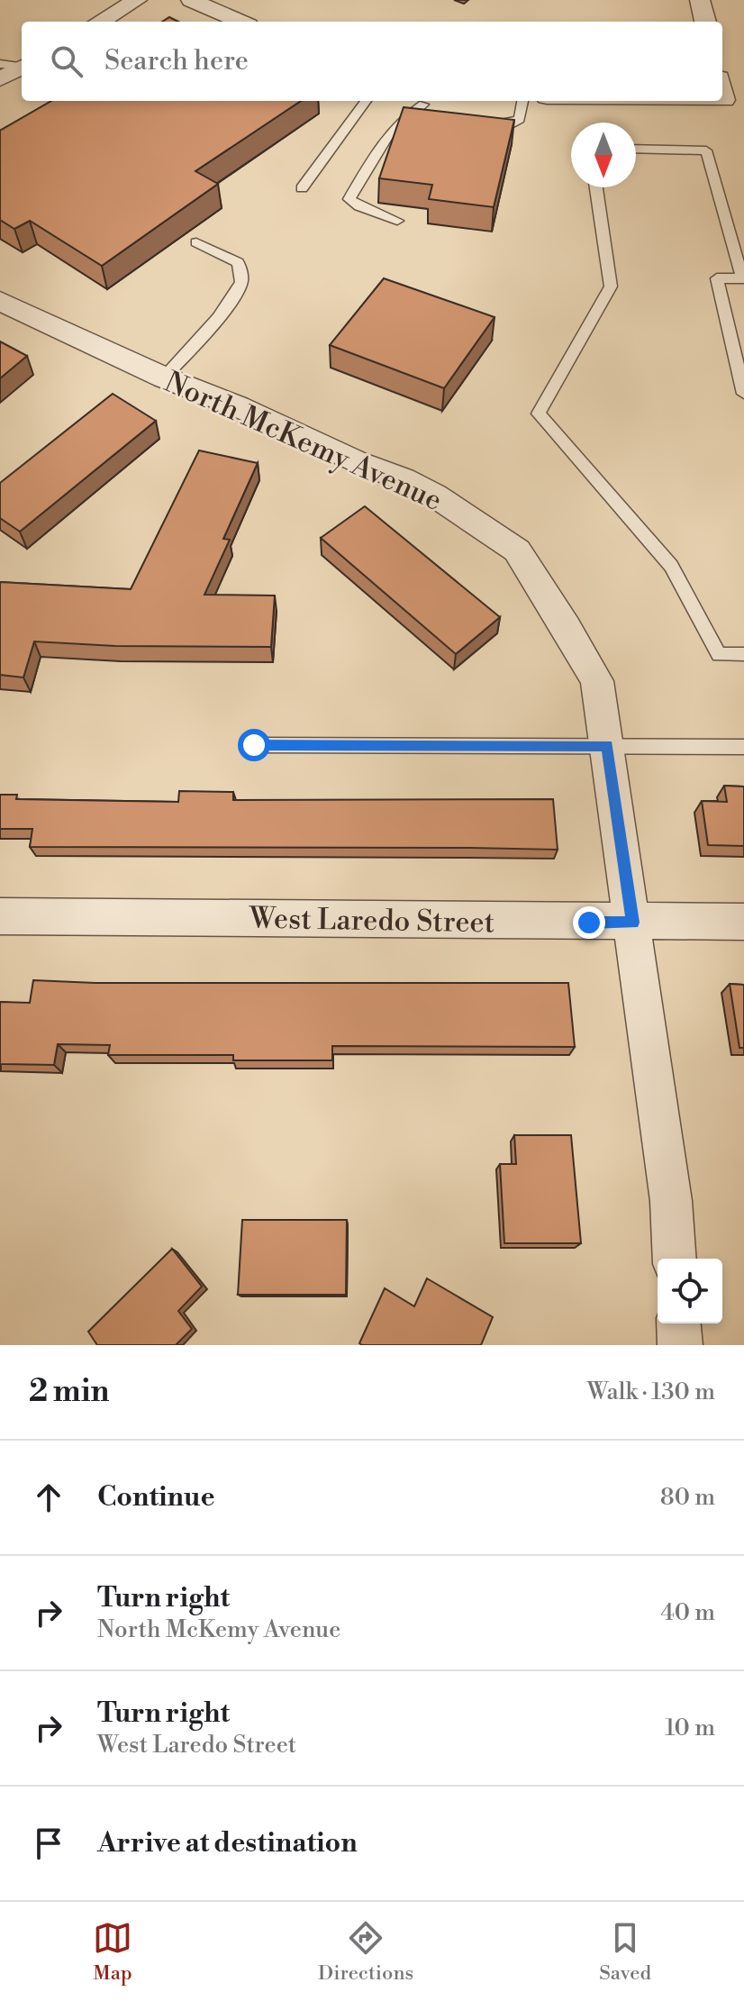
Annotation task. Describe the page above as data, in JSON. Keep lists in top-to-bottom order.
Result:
{
  "streets": {
    "street": ["North McKemy Avenue", "West Laredo Street"]
  },
  "crossings": [
    ["North McKemy Avenue", "West Laredo Street"]
  ],
  "north": "bottom",
  "page": {
    "search": "Search here",
    "heading": ["2 min", "Walk · 130 m"],
    "list": [
      ["Continue", "80 m"],
      ["Turn right", "North McKemy Avenue", "40 m"],
      ["Turn right", "West Laredo Street", "10 m"],
      "Arrive at destination"
    ],
    "nav": ["Map", "Directions", "Saved"]
  }
}
